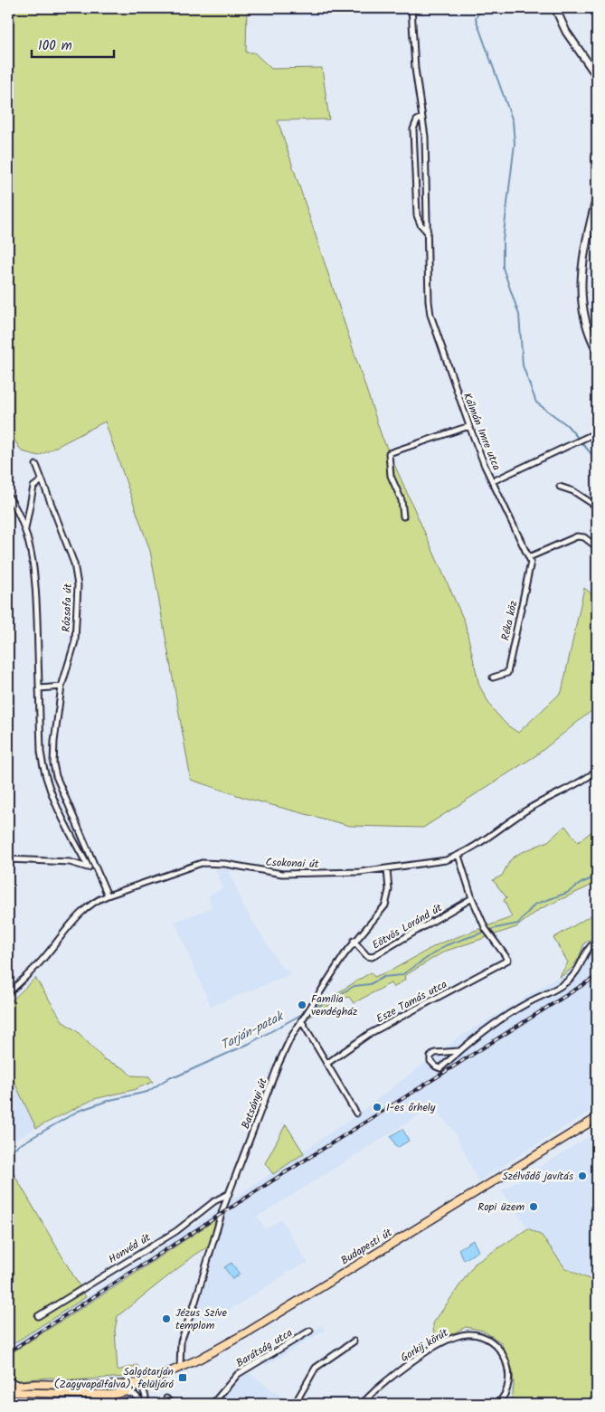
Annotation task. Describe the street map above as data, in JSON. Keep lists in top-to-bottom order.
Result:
{
  "streets": {
    "main road": ["Budapesti út"],
    "street": [
      "Kálmán Imre utca",
      "Rózsafa út",
      "Réka köz",
      "Csokonai út",
      "Eötvös Loránd út",
      "Esze Tamás utca",
      "Batsányi út",
      "Honvéd út",
      "Gorkij körút",
      "Barátság utca"
    ]
  },
  "crossings": [
    ["Kálmán Imre utca", "Réka köz"],
    ["Rózsafa út", "Csokonai út"],
    ["Csokonai út", "Batsányi út"],
    ["Eötvös Loránd út", "Esze Tamás utca"],
    ["Eötvös Loránd út", "Batsányi út"],
    ["Batsányi út", "Budapesti út"],
    ["Batsányi út", "Honvéd út"]
  ],
  "water": ["Tarján-patak"],
  "places": {
    "other": [
      "Familia vendégház",
      "I-es őrhely",
      "Szélvődő javítás",
      "Ropi üzem",
      "Jézus Szíve templom"
    ],
    "transit": ["Salgótarján (Zagyvapálfalva), felüljáró"]
  },
  "scale_bar": "100 m"
}
